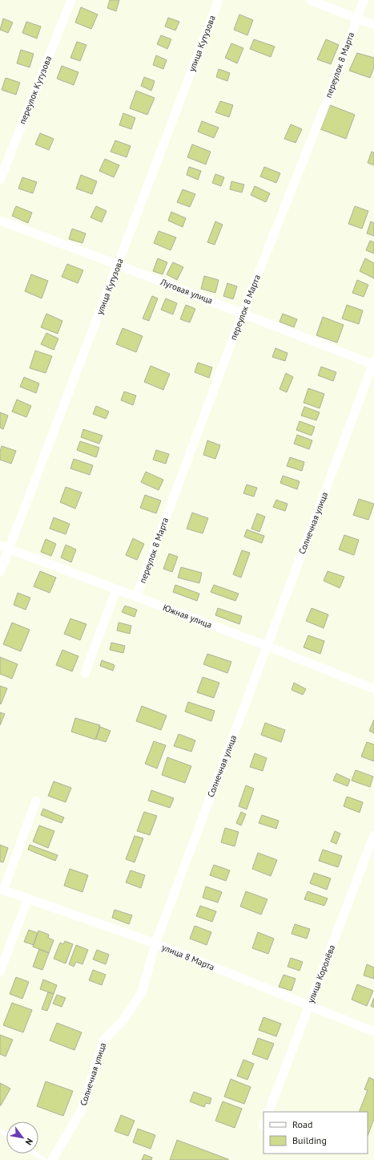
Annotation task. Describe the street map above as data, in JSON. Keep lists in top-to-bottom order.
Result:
{
  "streets": {
    "street": [
      "улица Кутузова",
      "переулок 8 Марта",
      "переулок Кутузова",
      "Луговая улица",
      "Солнечная улица",
      "Южная улица",
      "улица 8 Марта",
      "улица Королёва"
    ]
  },
  "crossings": [
    ["улица Кутузова", "Луговая улица"],
    ["улица Кутузова", "Южная улица"],
    ["переулок 8 Марта", "Луговая улица"],
    ["переулок 8 Марта", "Южная улица"],
    ["Луговая улица", "Солнечная улица"],
    ["Солнечная улица", "Южная улица"],
    ["Солнечная улица", "улица 8 Марта"],
    ["улица 8 Марта", "улица Королёва"]
  ],
  "legend": ["Road", "Building"],
  "north": "bottom right"
}
